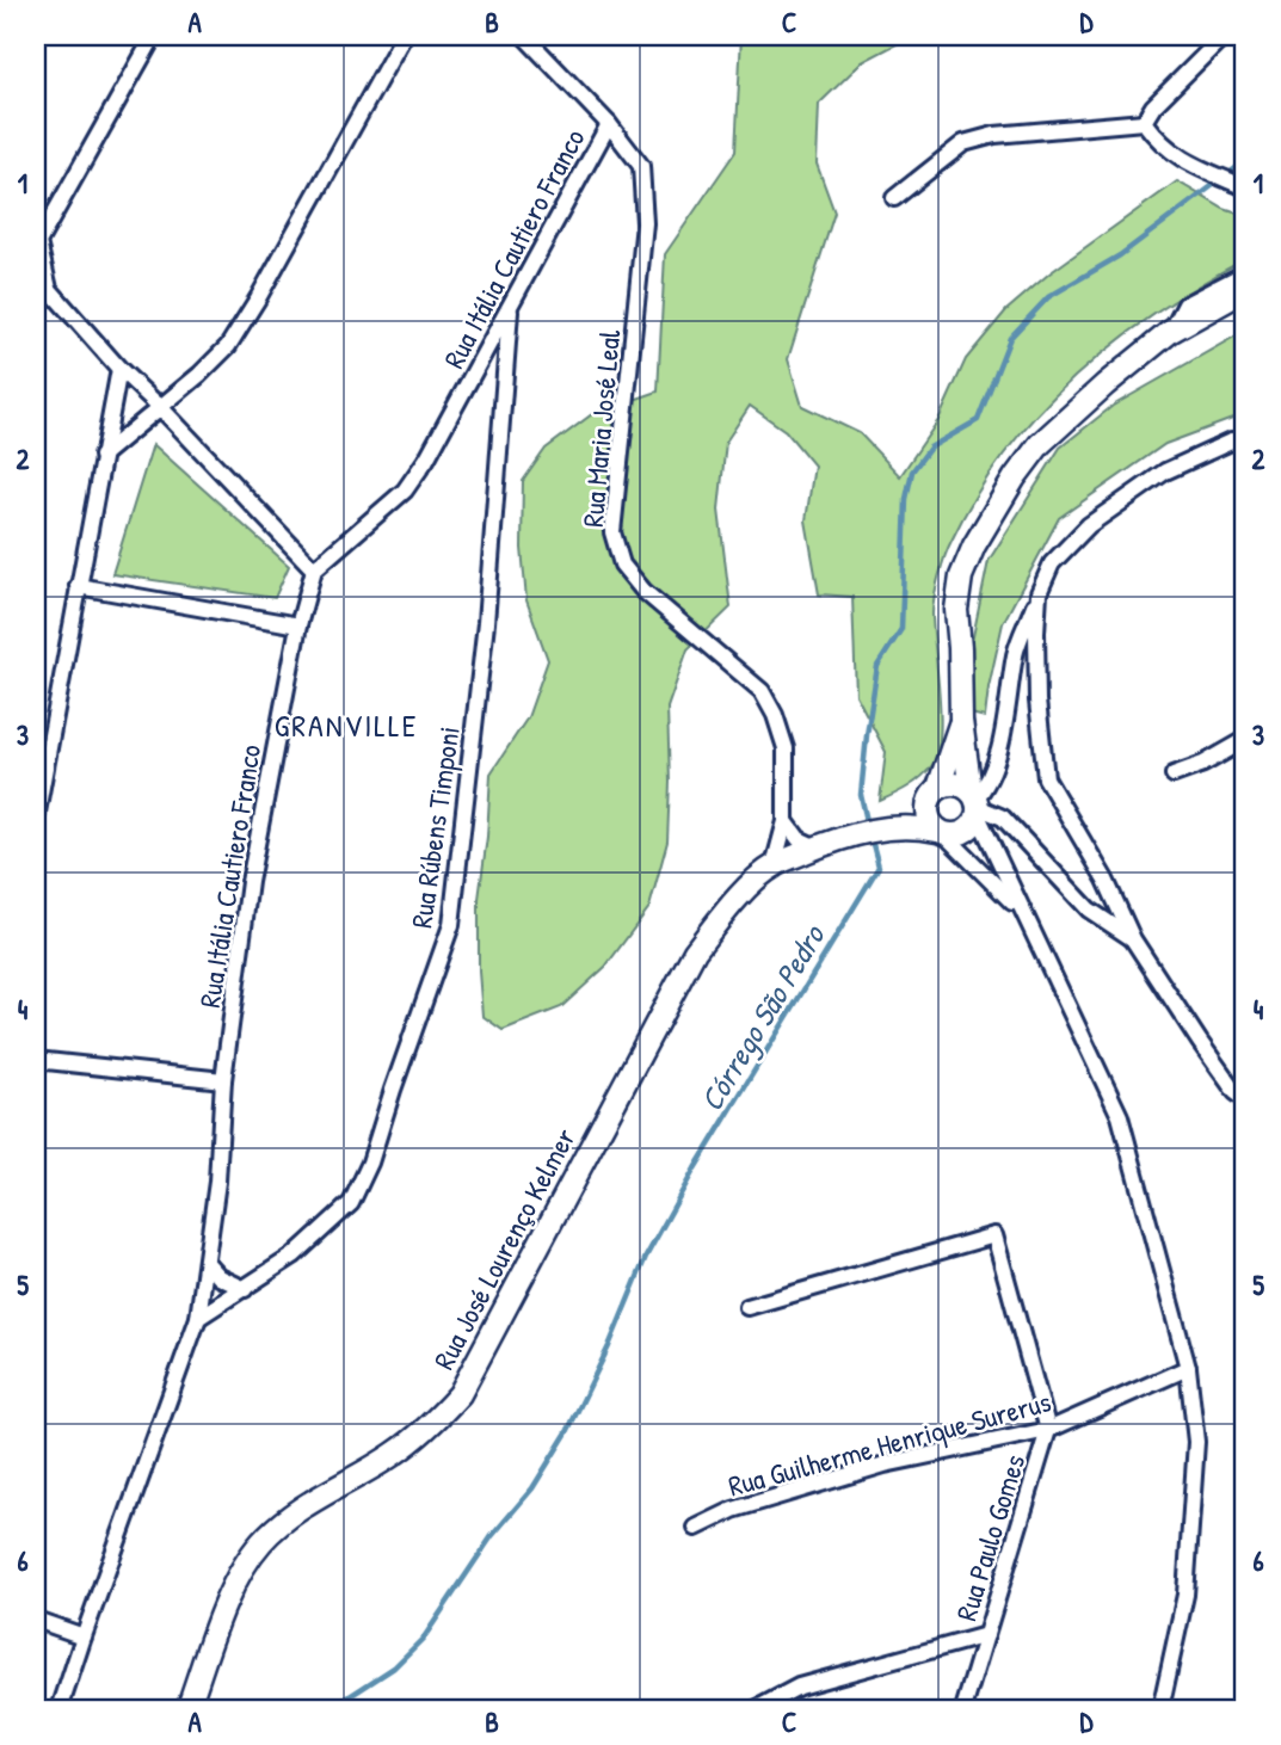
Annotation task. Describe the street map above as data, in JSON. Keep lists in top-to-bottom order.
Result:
{
  "streets": {
    "main road": ["Rua José Lourenço Kelmer"],
    "street": [
      "Rua Itália Cautiero Franco",
      "Rua Maria José Leal",
      "Rua Rúbens Timponi",
      "Rua Guilherme Henrique Surerus",
      "Rua Paulo Gomes"
    ]
  },
  "crossings": [
    ["Rua Itália Cautiero Franco", "Rua Maria José Leal"],
    ["Rua Itália Cautiero Franco", "Rua Rúbens Timponi"],
    ["Rua Maria José Leal", "Rua José Lourenço Kelmer"],
    ["Rua Guilherme Henrique Surerus", "Rua Paulo Gomes"]
  ],
  "districts": ["GRANVILLE"],
  "water": ["Córrego São Pedro"],
  "grid": {
    "columns": [
      "A",
      "B",
      "C",
      "D"
    ],
    "rows": [
      "1",
      "2",
      "3",
      "4",
      "5",
      "6"
    ]
  }
}
